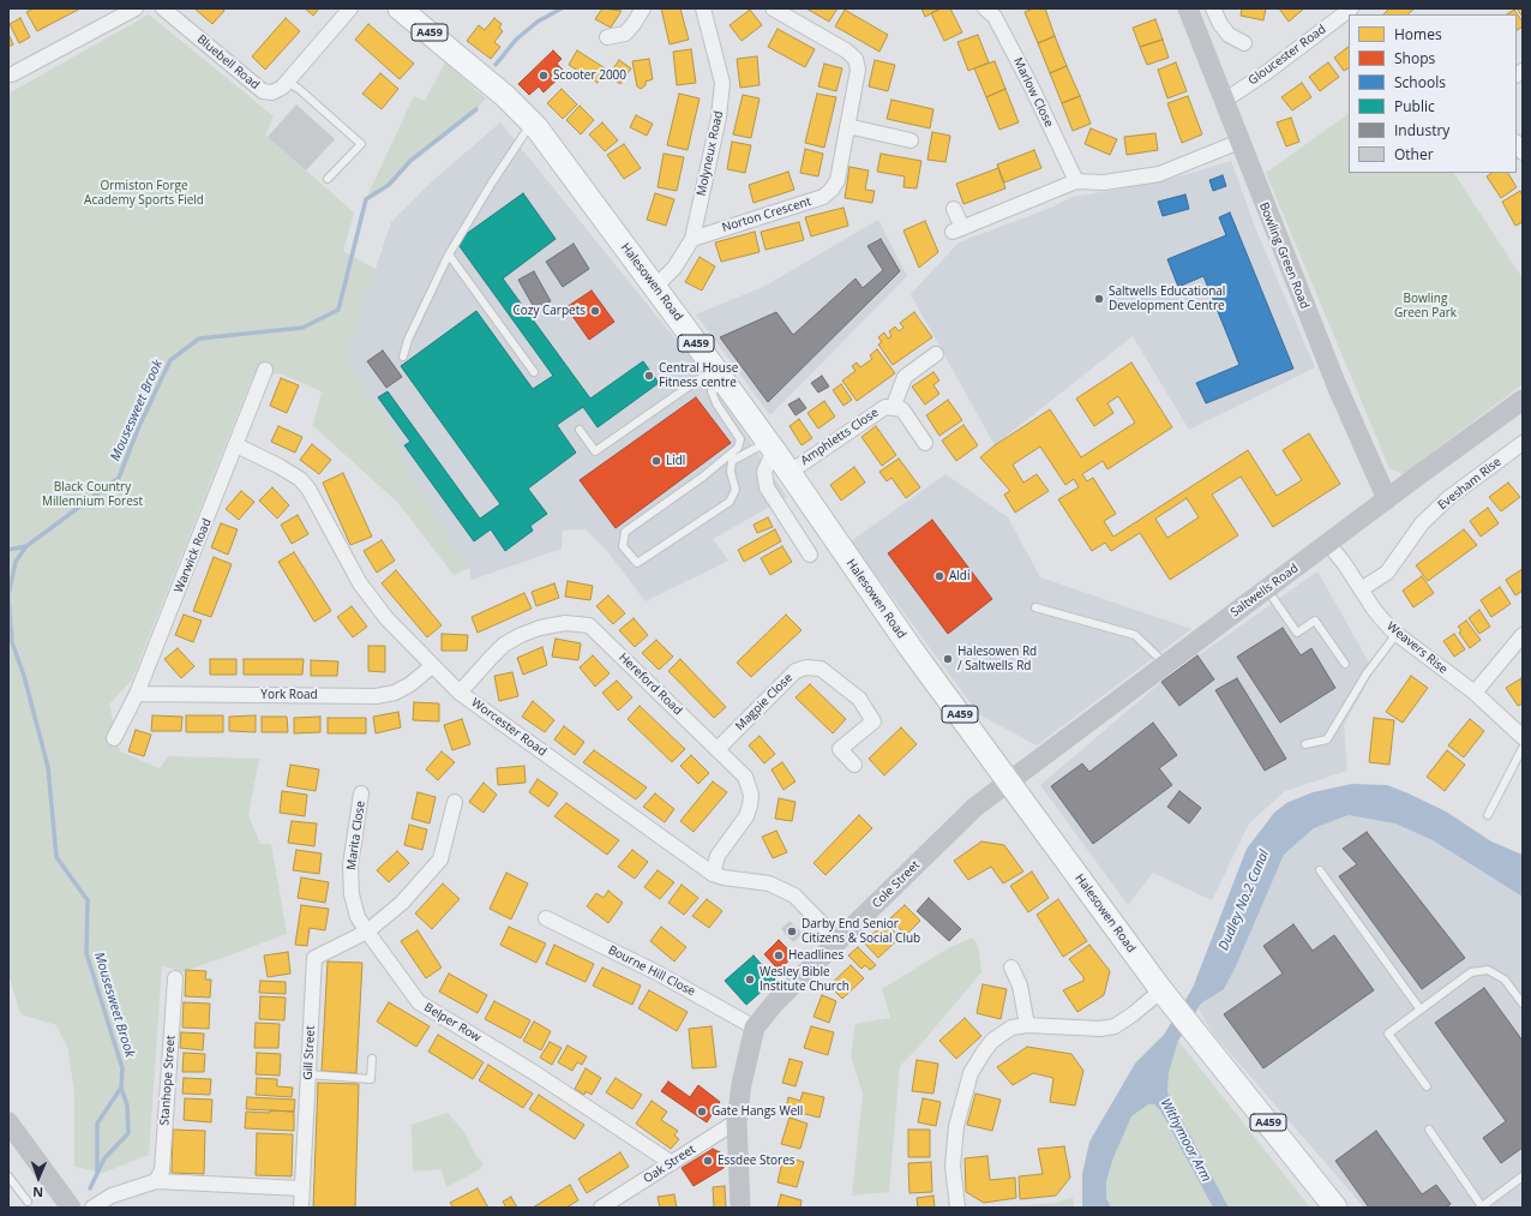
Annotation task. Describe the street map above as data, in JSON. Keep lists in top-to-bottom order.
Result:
{
  "streets": {
    "main road": ["A459", "Halesowen Road"],
    "street": [
      "Gloucester Road",
      "Bluebell Road",
      "Marlow Close",
      "Molyneux Road",
      "Norton Crescent",
      "Bowling Green Road",
      "Amphletts Close",
      "Evesham Rise",
      "Warwick Road",
      "Saltwells Road",
      "Weavers Rise",
      "Hereford Road",
      "York Road",
      "Magpie Close",
      "Worcester Road",
      "Marita Close",
      "Cole Street",
      "Bourne Hill Close",
      "Belper Row",
      "Gill Street",
      "Stanhope Street",
      "Oak Street"
    ]
  },
  "crossings": [
    ["Gloucester Road", "Bowling Green Road"],
    ["Molyneux Road", "Norton Crescent"],
    ["Molyneux Road", "Halesowen Road"],
    ["Bowling Green Road", "Saltwells Road"],
    ["Halesowen Road", "Amphletts Close"],
    ["Halesowen Road", "Saltwells Road"],
    ["Halesowen Road", "Cole Street"],
    ["Evesham Rise", "Weavers Rise"],
    ["Warwick Road", "York Road"],
    ["Warwick Road", "Worcester Road"],
    ["Saltwells Road", "Weavers Rise"],
    ["Saltwells Road", "Cole Street"],
    ["Hereford Road", "Magpie Close"],
    ["Hereford Road", "Worcester Road"],
    ["York Road", "Worcester Road"],
    ["Worcester Road", "Cole Street"],
    ["Marita Close", "Belper Row"],
    ["Marita Close", "Gill Street"],
    ["Cole Street", "Bourne Hill Close"],
    ["Cole Street", "Oak Street"],
    ["Belper Row", "Gill Street"],
    ["Belper Row", "Oak Street"]
  ],
  "water": ["Mousesweet Brook", "Dudley No.2 Canal", "Withymoor Arm"],
  "parks": ["Ormiston Forge Academy Sports Field", "Bowling Green Park", "Black Country Millennium Forest"],
  "places": [
    "Scooter 2000",
    "Saltwells Educational Development Centre",
    "Cozy Carpets",
    "Central House Fitness centre",
    "Lidl",
    "Aldi",
    "Halesowen Rd / Saltwells Rd",
    "Darby End Senior Citizens & Social Club",
    "Headlines",
    "Wesley Bible Institute Church",
    "Gate Hangs Well",
    "Essdee Stores"
  ],
  "legend": [
    "Homes",
    "Shops",
    "Schools",
    "Public",
    "Industry",
    "Other"
  ],
  "north": "bottom"
}
